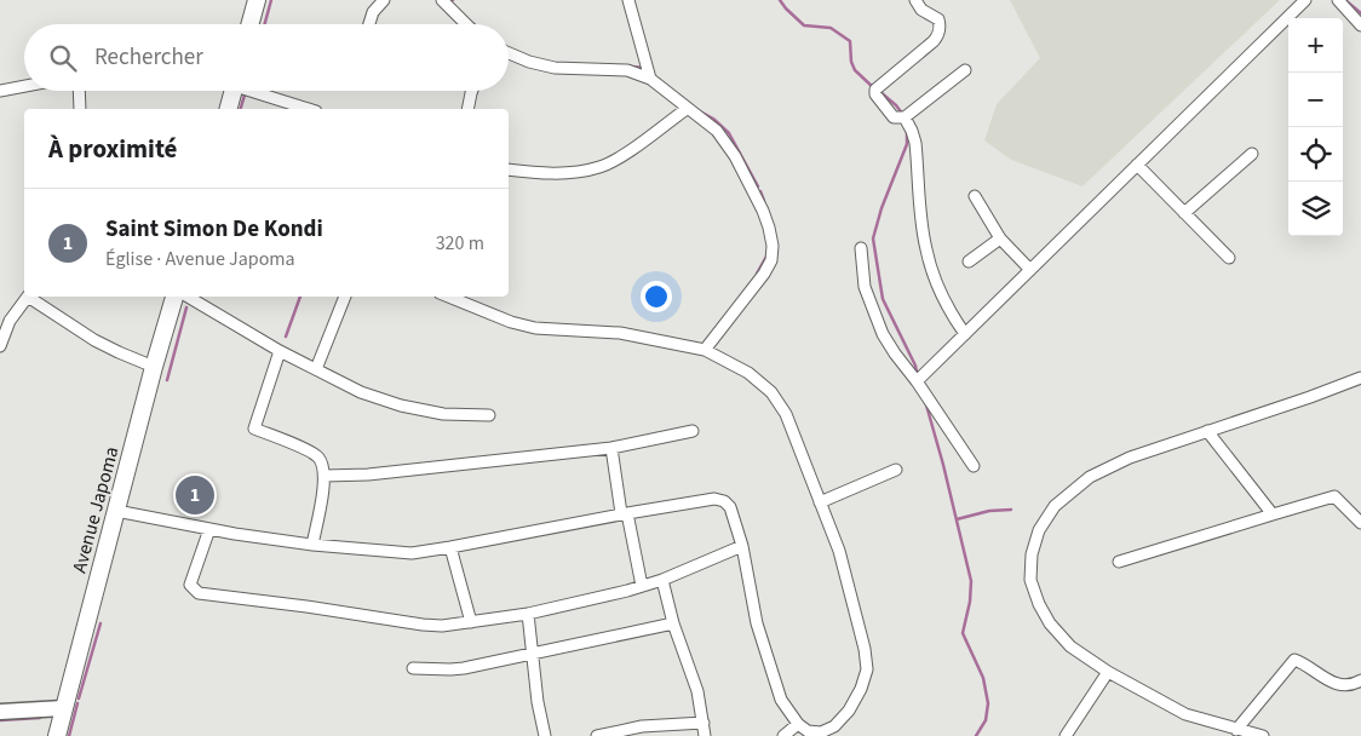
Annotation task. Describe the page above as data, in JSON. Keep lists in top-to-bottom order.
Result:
{
  "streets": {
    "main road": ["Avenue Japoma"]
  },
  "page": {
    "map_buttons": ["+", "−"],
    "search": "Rechercher",
    "heading": "À proximité",
    "list": [
      {
        "mark": "1",
        "name": "Saint Simon De Kondi",
        "note": "Église · Avenue Japoma",
        "value": "320 m"
      }
    ],
    "pins": "1"
  }
}
